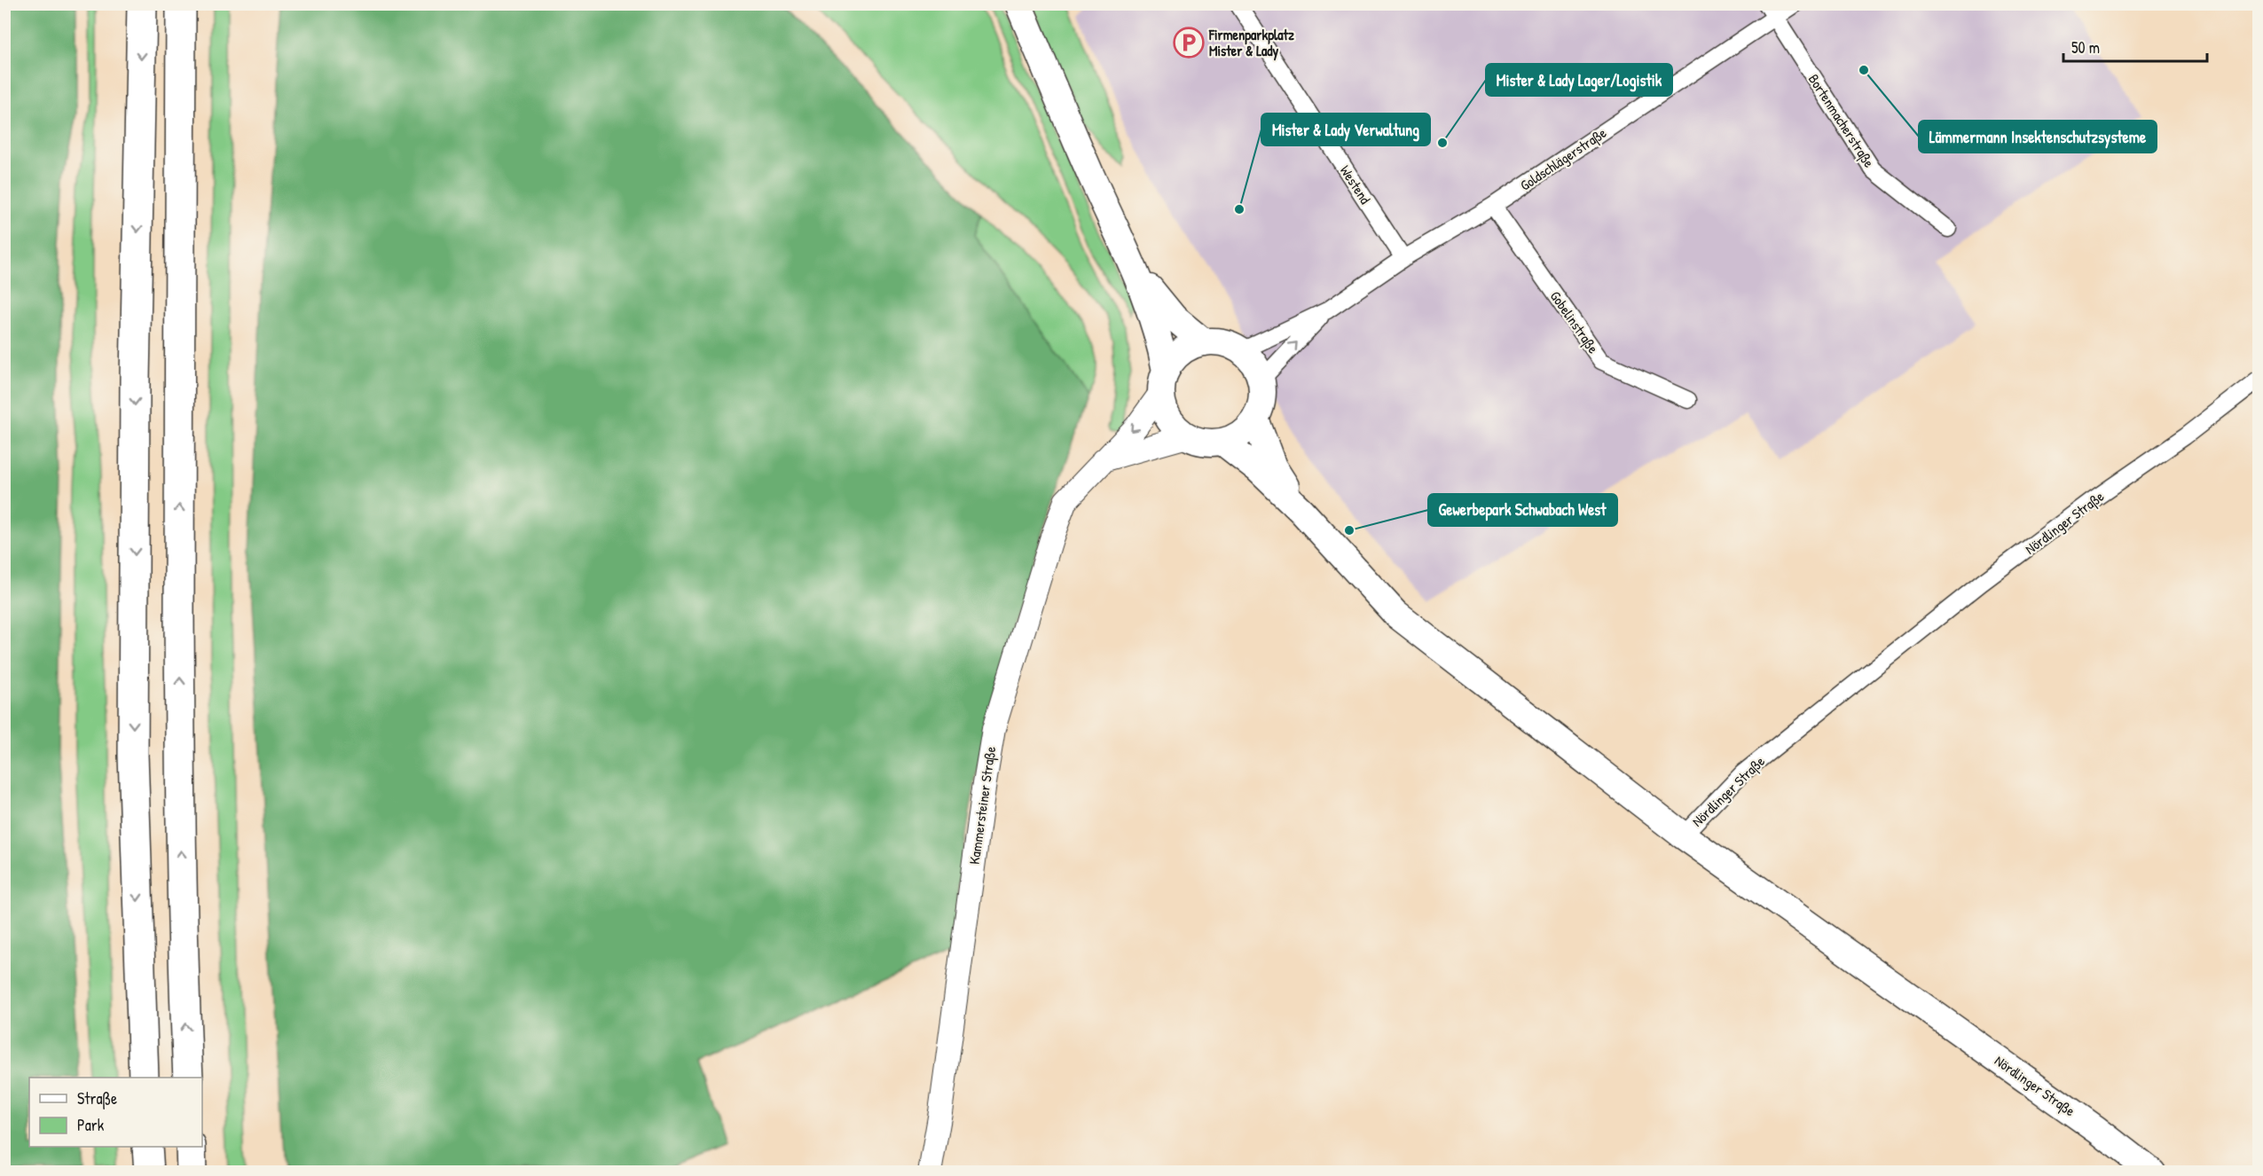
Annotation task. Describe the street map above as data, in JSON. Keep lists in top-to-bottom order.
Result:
{
  "streets": {
    "main road": ["Nördlinger Straße"],
    "street": [
      "Bortenmacherstraße",
      "Goldschlägerstraße",
      "Westend",
      "Gobelinstraße",
      "Kammersteiner Straße"
    ]
  },
  "crossings": [
    ["Bortenmacherstraße", "Goldschlägerstraße"],
    ["Goldschlägerstraße", "Westend"],
    ["Goldschlägerstraße", "Gobelinstraße"],
    ["Goldschlägerstraße", "Kammersteiner Straße"]
  ],
  "places": {
    "parking": ["Firmenparkplatz Mister & Lady"],
    "other": [
      "Lämmermann Insektenschutzsysteme",
      "Mister & Lady Lager/Logistik",
      "Mister & Lady Verwaltung",
      "Gewerbepark Schwabach West"
    ]
  },
  "legend": ["Straße", "Park"],
  "scale_bar": "50 m"
}
